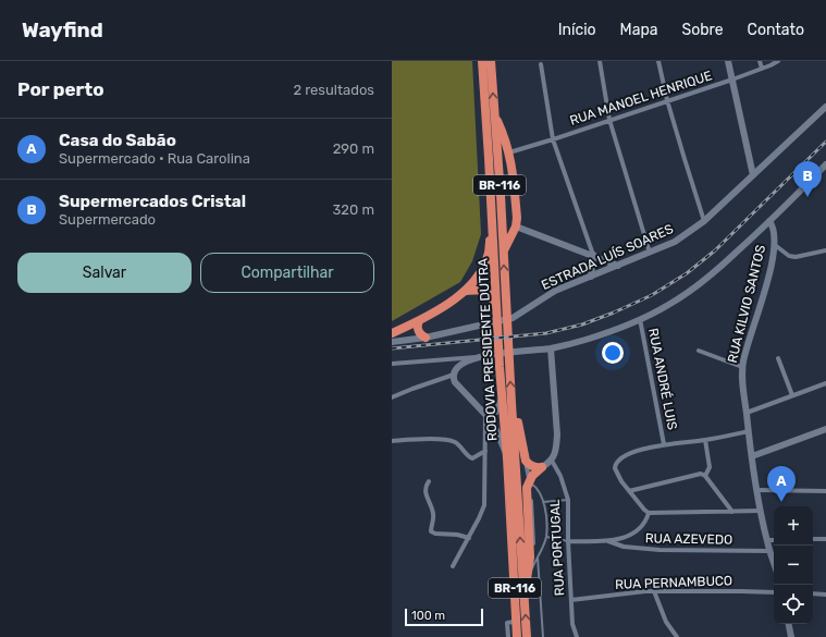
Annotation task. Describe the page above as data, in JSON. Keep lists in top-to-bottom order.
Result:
{
  "streets": {
    "highway": ["BR-116", "RODOVIA PRESIDENTE DUTRA"],
    "main road": ["ESTRADA LUÍS SOARES", "RUA KILVIO SANTOS"],
    "street": [
      "RUA MANOEL HENRIQUE",
      "RUA ANDRÉ LUIS",
      "RUA AZEVEDO",
      "RUA PORTUGAL",
      "RUA PERNAMBUCO"
    ]
  },
  "crossings": [
    ["RUA KILVIO SANTOS", "RUA AZEVEDO"],
    ["RUA PORTUGAL", "RUA PERNAMBUCO"]
  ],
  "scale_bar": "100 m",
  "page": {
    "header": "Wayfind",
    "nav": [
      "Início",
      "Mapa",
      "Sobre",
      "Contato"
    ],
    "heading": ["Por perto", "2 resultados"],
    "list": [
      {
        "mark": "A",
        "name": "Casa do Sabão",
        "note": "Supermercado · Rua Carolina",
        "value": "290 m"
      },
      {
        "mark": "B",
        "name": "Supermercados Cristal",
        "note": "Supermercado",
        "value": "320 m"
      }
    ],
    "pins": ["B", "A"],
    "buttons": ["Salvar", "Compartilhar"],
    "map_buttons": ["+", "−"],
    "scale": "100 m"
  }
}
